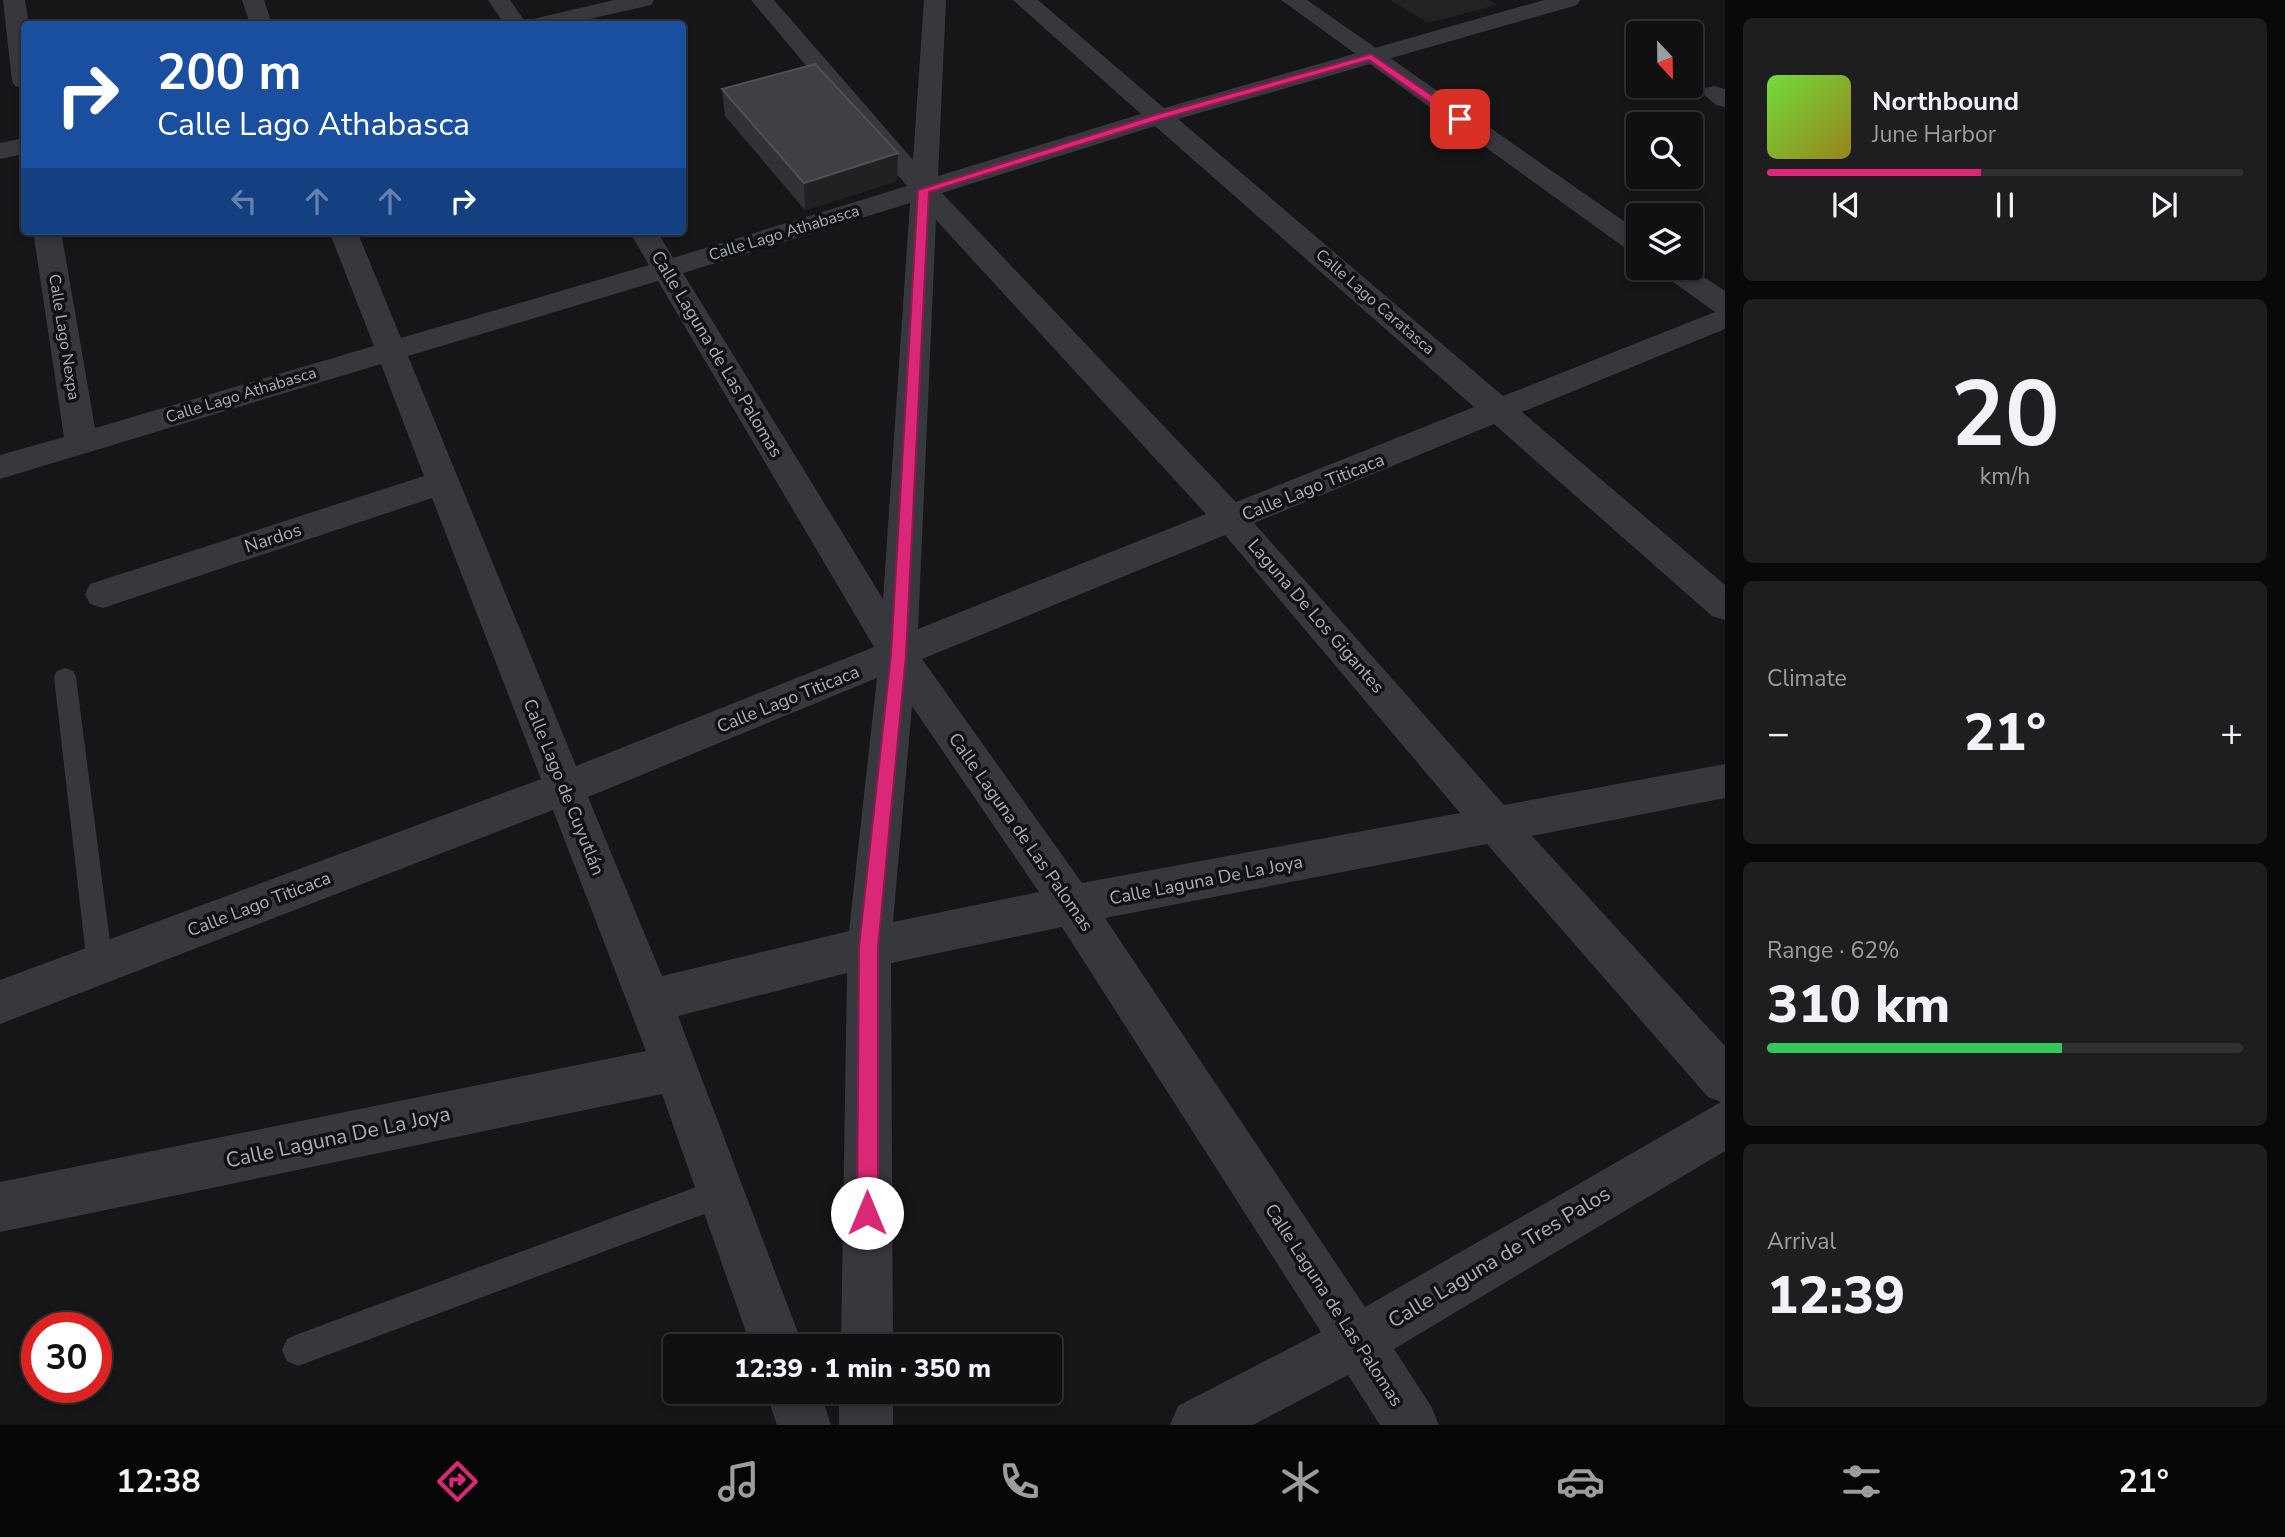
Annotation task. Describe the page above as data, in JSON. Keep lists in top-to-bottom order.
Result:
{
  "streets": {
    "street": [
      "Calle Lago Athabasca",
      "Calle Lago Caratasca",
      "Calle Lago Nexpa",
      "Calle Laguna de Las Palomas",
      "Calle Lago Titicaca",
      "Nardos",
      "Laguna De Los Gigantes",
      "Calle Lago de Cuyutlán",
      "Calle Laguna De La Joya",
      "Calle Laguna de Tres Palos"
    ]
  },
  "crossings": [
    ["Calle Lago Athabasca", "Calle Lago Caratasca"],
    ["Calle Lago Athabasca", "Calle Lago Nexpa"],
    ["Calle Lago Athabasca", "Calle Laguna de Las Palomas"],
    ["Calle Lago Athabasca", "Laguna De Los Gigantes"],
    ["Calle Lago Athabasca", "Calle Lago de Cuyutlán"],
    ["Calle Lago Caratasca", "Calle Lago Titicaca"],
    ["Calle Laguna de Las Palomas", "Calle Lago Titicaca"],
    ["Calle Laguna de Las Palomas", "Calle Laguna De La Joya"],
    ["Calle Laguna de Las Palomas", "Calle Laguna de Tres Palos"],
    ["Calle Lago Titicaca", "Laguna De Los Gigantes"],
    ["Calle Lago Titicaca", "Calle Lago de Cuyutlán"],
    ["Nardos", "Calle Lago de Cuyutlán"],
    ["Laguna De Los Gigantes", "Calle Laguna De La Joya"],
    ["Calle Lago de Cuyutlán", "Calle Laguna De La Joya"]
  ],
  "north": "bottom",
  "page": {
    "turn": ["200 m", "Calle Lago Athabasca"],
    "song": ["Northbound", "June Harbor"],
    "tile": [
      ["20", "km/h"],
      "Climate",
      ["Range · 62%", "310 km"],
      ["Arrival", "12:39"]
    ],
    "heat": ["−", "21°", "+"],
    "limit": "30",
    "trip": "12:39 · 1 min · 350 m",
    "tabs": ["12:38", "21°"]
  }
}
